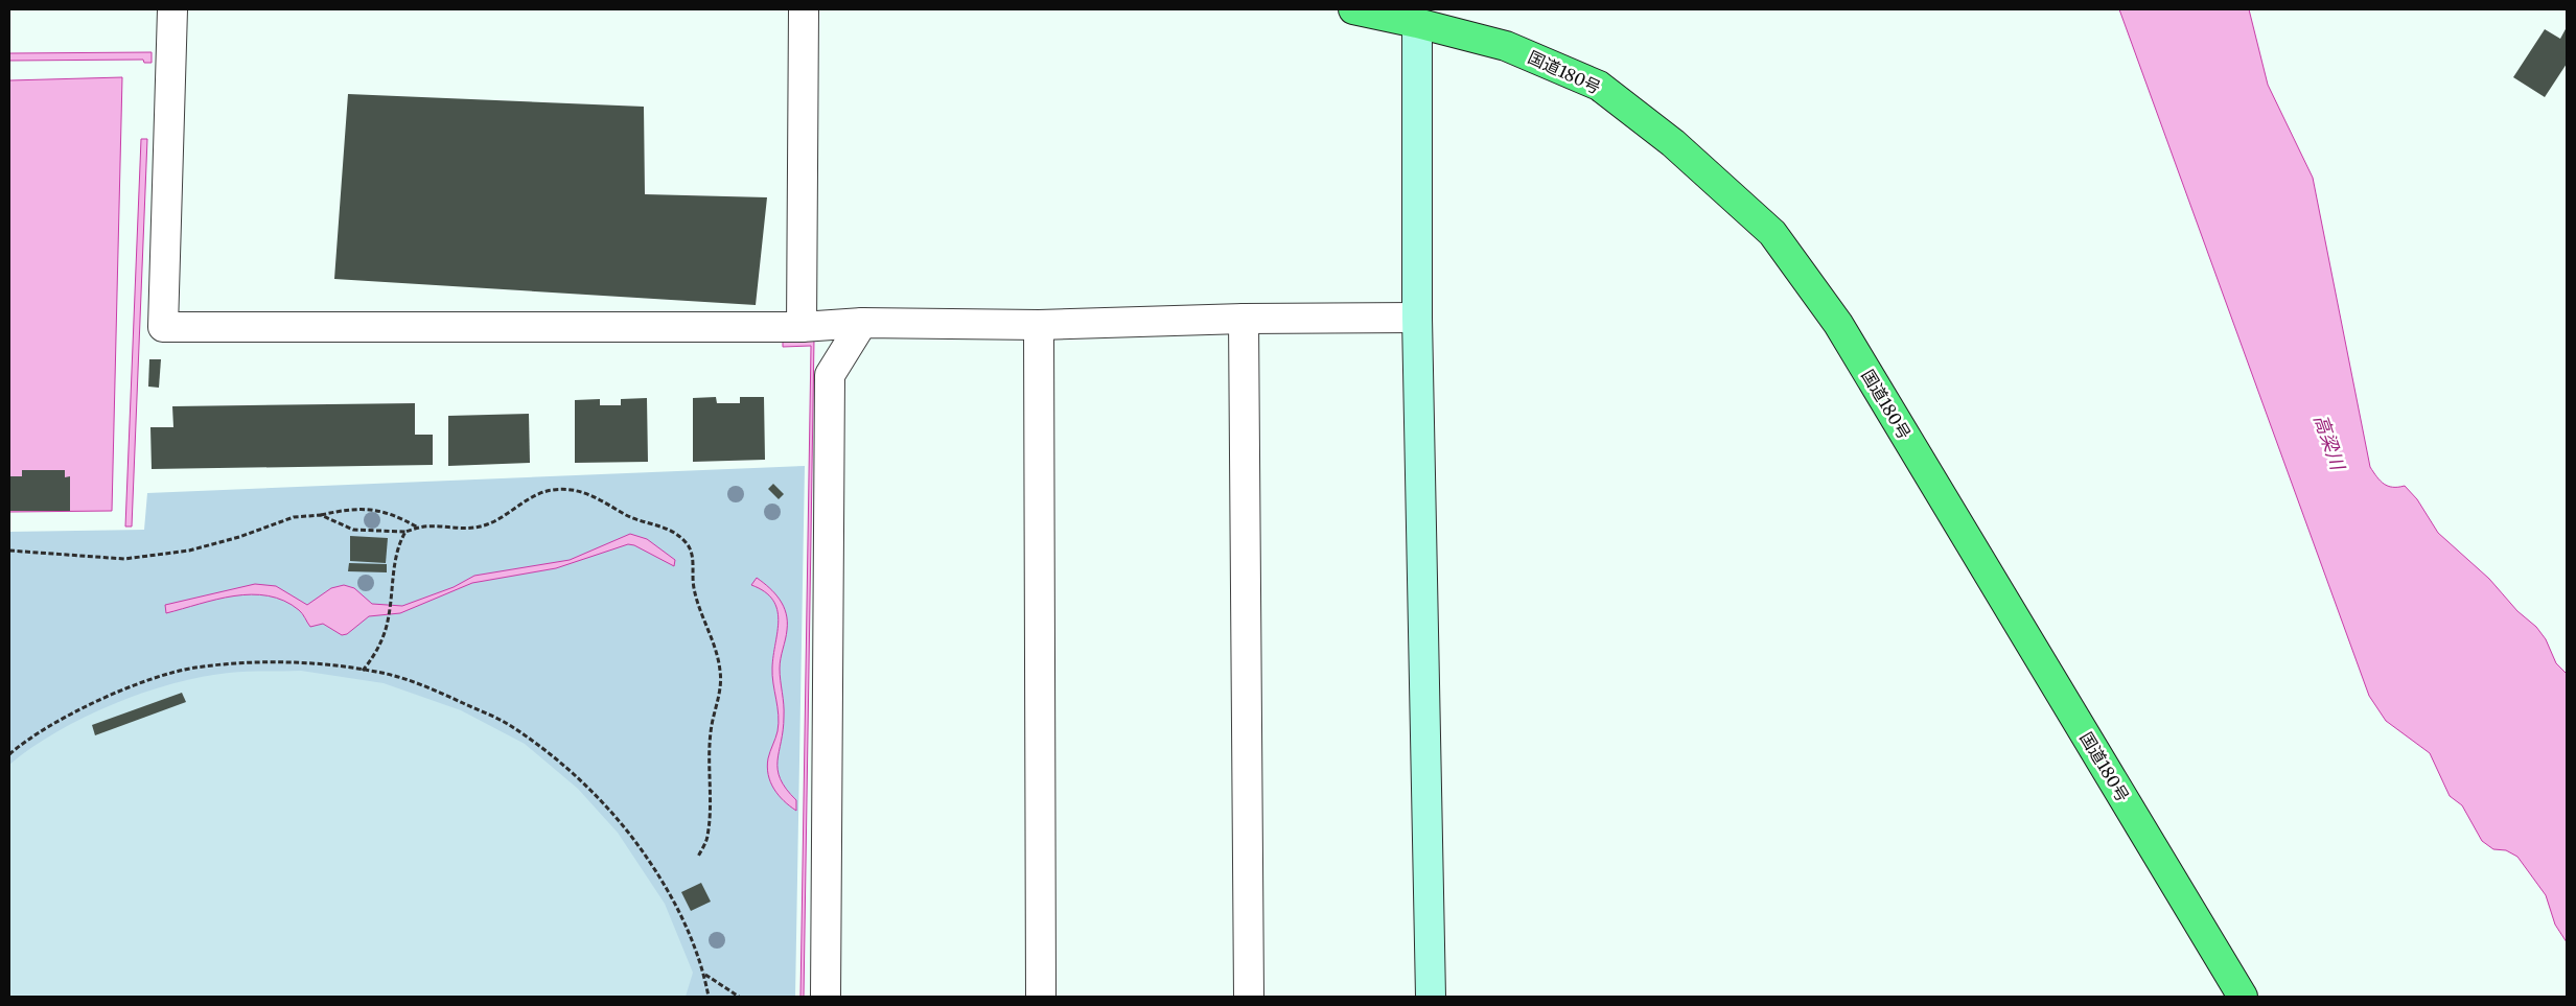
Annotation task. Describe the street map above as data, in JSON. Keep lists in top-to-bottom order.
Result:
{
  "streets": {
    "highway": ["国道180号"]
  },
  "water": ["高梁川"]
}
